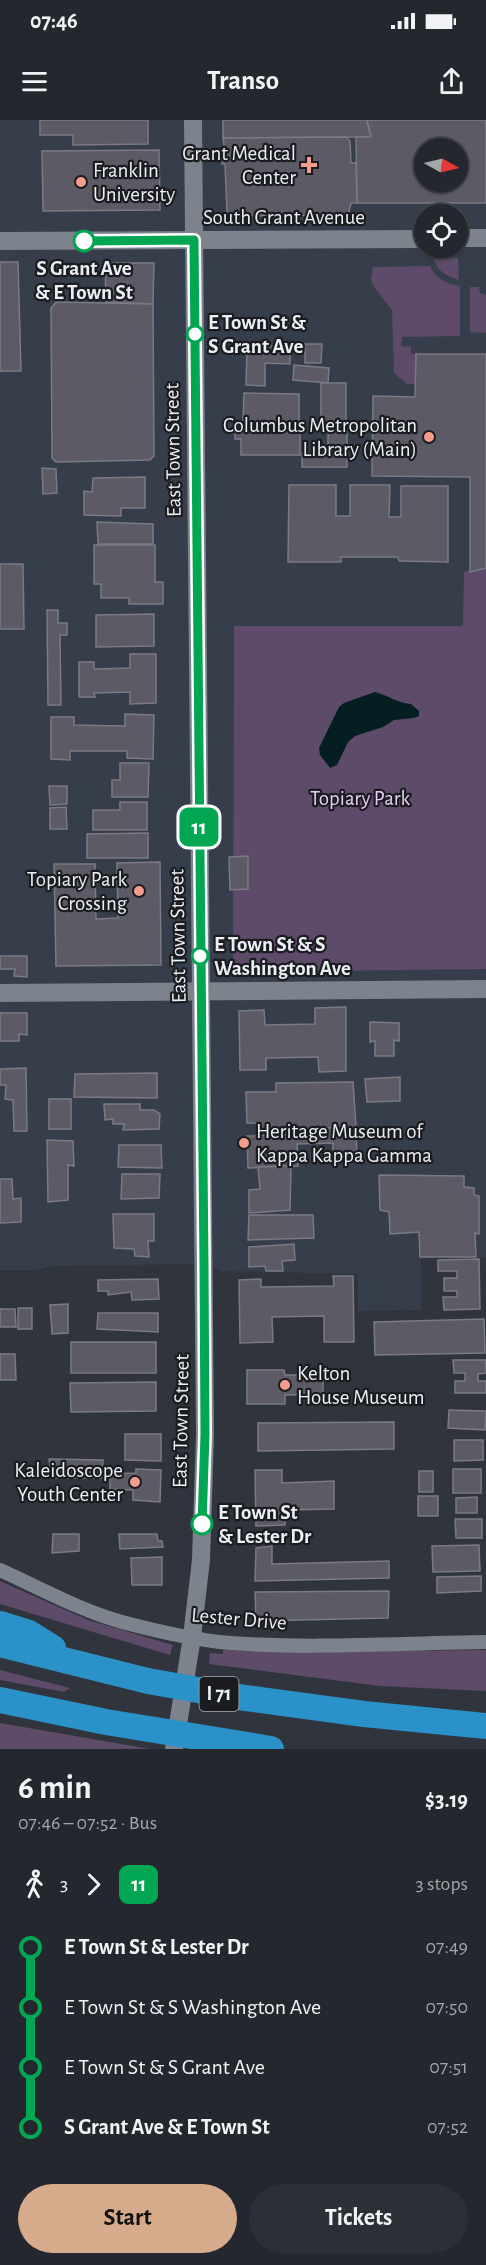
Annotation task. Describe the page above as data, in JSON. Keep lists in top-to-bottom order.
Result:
{
  "streets": {
    "highway": ["I 71"],
    "street": ["South Grant Avenue", "East Town Street", "Lester Drive"]
  },
  "crossings": [
    ["South Grant Avenue", "East Town Street"],
    ["East Town Street", "Lester Drive"]
  ],
  "parks": ["Topiary Park"],
  "places": {
    "health": ["Grant Medical Center"],
    "other": [
      "Franklin University",
      "S Grant Ave & E Town St",
      "E Town St & S Grant Ave",
      "Columbus Metropolitan Library (Main)",
      "Topiary Park Crossing",
      "E Town St & S Washington Ave",
      "Heritage Museum of Kappa Kappa Gamma",
      "Kelton House Museum",
      "Kaleidoscope Youth Center",
      "E Town St & Lester Dr"
    ]
  },
  "lines": ["bus line 11"],
  "north": "right",
  "page": {
    "status": "07:46",
    "header": "Transo",
    "on_map": "11",
    "heading": ["6 min", "07:46 – 07:52 · Bus", "$3.19"],
    "legs": ["3", "11", "3 stops"],
    "list": [
      {
        "name": "E Town St & Lester Dr",
        "value": "07:49"
      },
      {
        "name": "E Town St & S Washington Ave",
        "value": "07:50"
      },
      {
        "name": "E Town St & S Grant Ave",
        "value": "07:51"
      },
      {
        "name": "S Grant Ave & E Town St",
        "value": "07:52"
      }
    ],
    "buttons": ["Start", "Tickets"]
  }
}
